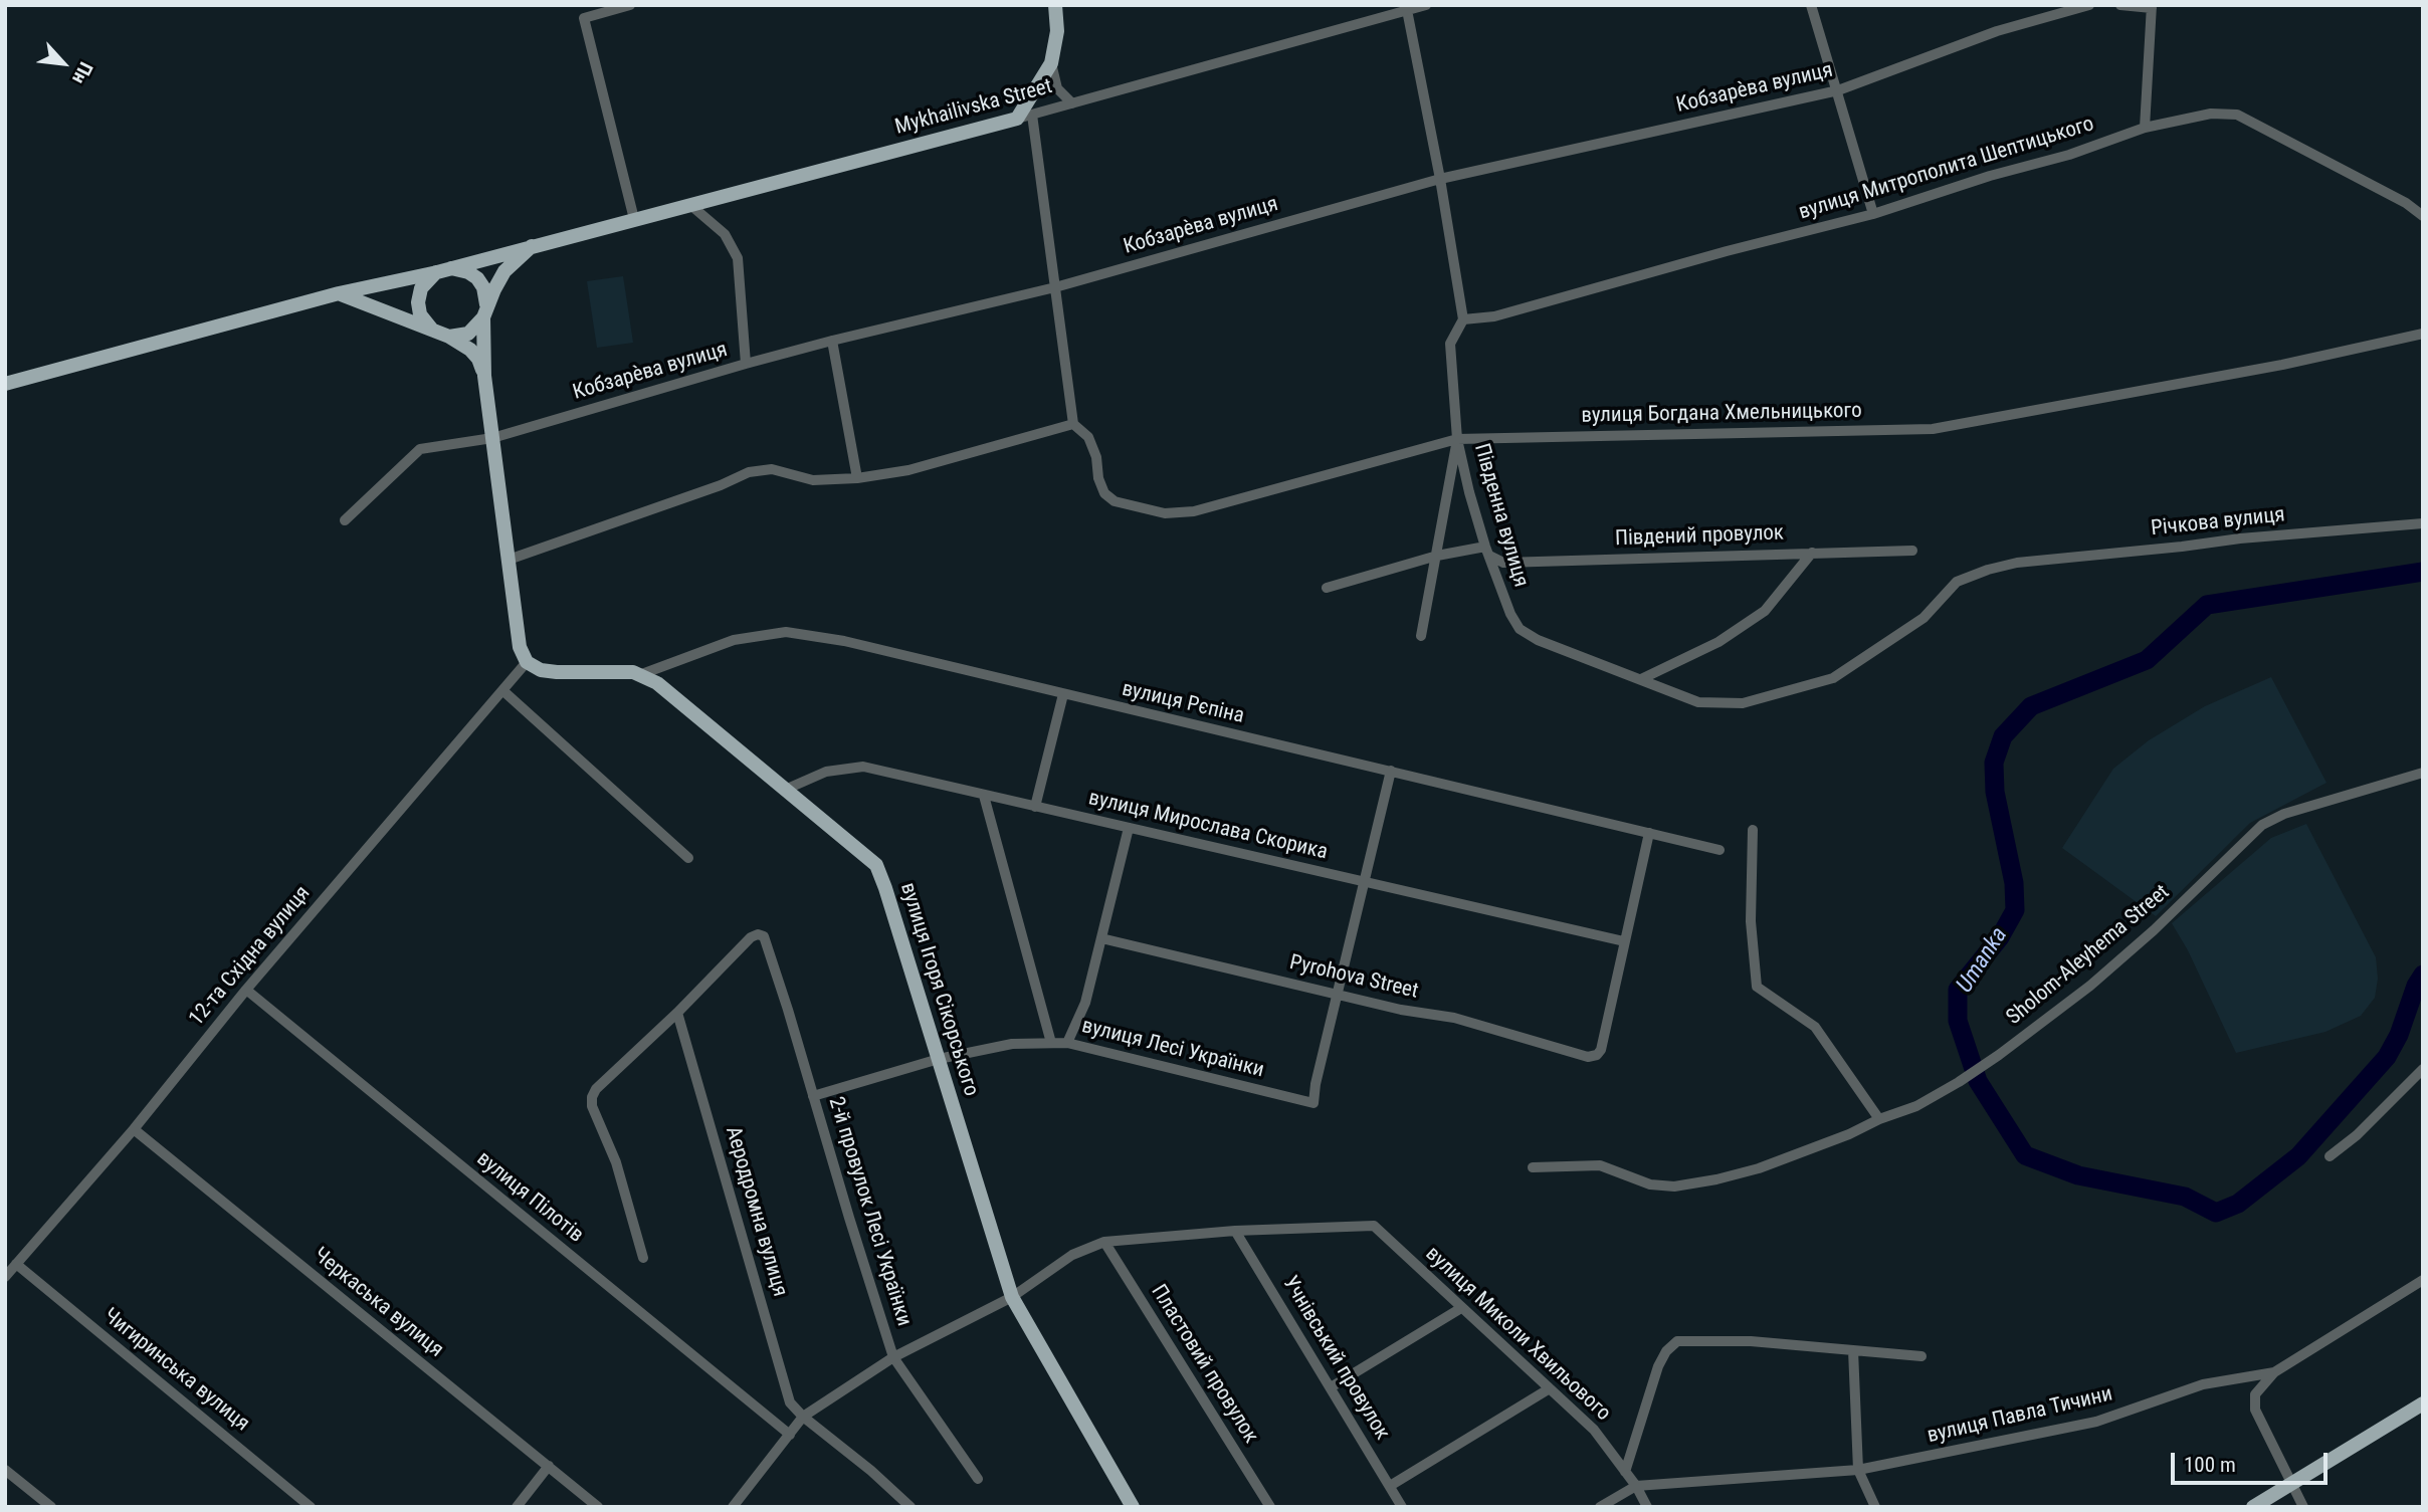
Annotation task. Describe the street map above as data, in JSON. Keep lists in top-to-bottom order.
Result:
{
  "streets": {
    "main road": ["Mykhailivska Street", "вулиця Ігоря Сікорського"],
    "street": [
      "Кобзарèва вулиця",
      "вулиця Митрополита Шептицького",
      "вулиця Богдана Хмельницького",
      "Південна вулиця",
      "Річкова вулиця",
      "Південий провулок",
      "вулиця Рєпіна",
      "вулиця Мирослава Скорика",
      "Sholom-Aleyhema Street",
      "12-та Східна вулиця",
      "Pyrohova Street",
      "вулиця Лесі Українки",
      "вулиця Пілотів",
      "Аеродромна вулиця",
      "2-й провулок Лесі Українки",
      "Черкаська вулиця",
      "вулиця Миколи Хвильового",
      "Учнівський провулок",
      "Пластовий провулок",
      "Чигиринська вулиця",
      "вулиця Павла Тичини"
    ]
  },
  "crossings": [
    ["вулиця Митрополита Шептицького", "Південна вулиця"],
    ["вулиця Богдана Хмельницького", "Південна вулиця"],
    ["Південна вулиця", "Річкова вулиця"],
    ["Південна вулиця", "Південий провулок"],
    ["вулиця Рєпіна", "вулиця Ігоря Сікорського"],
    ["вулиця Мирослава Скорика", "Pyrohova Street"],
    ["вулиця Мирослава Скорика", "вулиця Ігоря Сікорського"],
    ["12-та Східна вулиця", "вулиця Ігоря Сікорського"],
    ["12-та Східна вулиця", "вулиця Пілотів"],
    ["12-та Східна вулиця", "Черкаська вулиця"],
    ["12-та Східна вулиця", "Чигиринська вулиця"],
    ["Pyrohova Street", "вулиця Лесі Українки"],
    ["вулиця Ігоря Сікорського", "вулиця Лесі Українки"],
    ["вулиця Лесі Українки", "2-й провулок Лесі Українки"],
    ["Аеродромна вулиця", "2-й провулок Лесі Українки"],
    ["вулиця Миколи Хвильового", "Учнівський провулок"],
    ["вулиця Миколи Хвильового", "вулиця Павла Тичини"]
  ],
  "water": ["Umanka"],
  "scale_bar": "100 m",
  "north": "bottom right"
}
